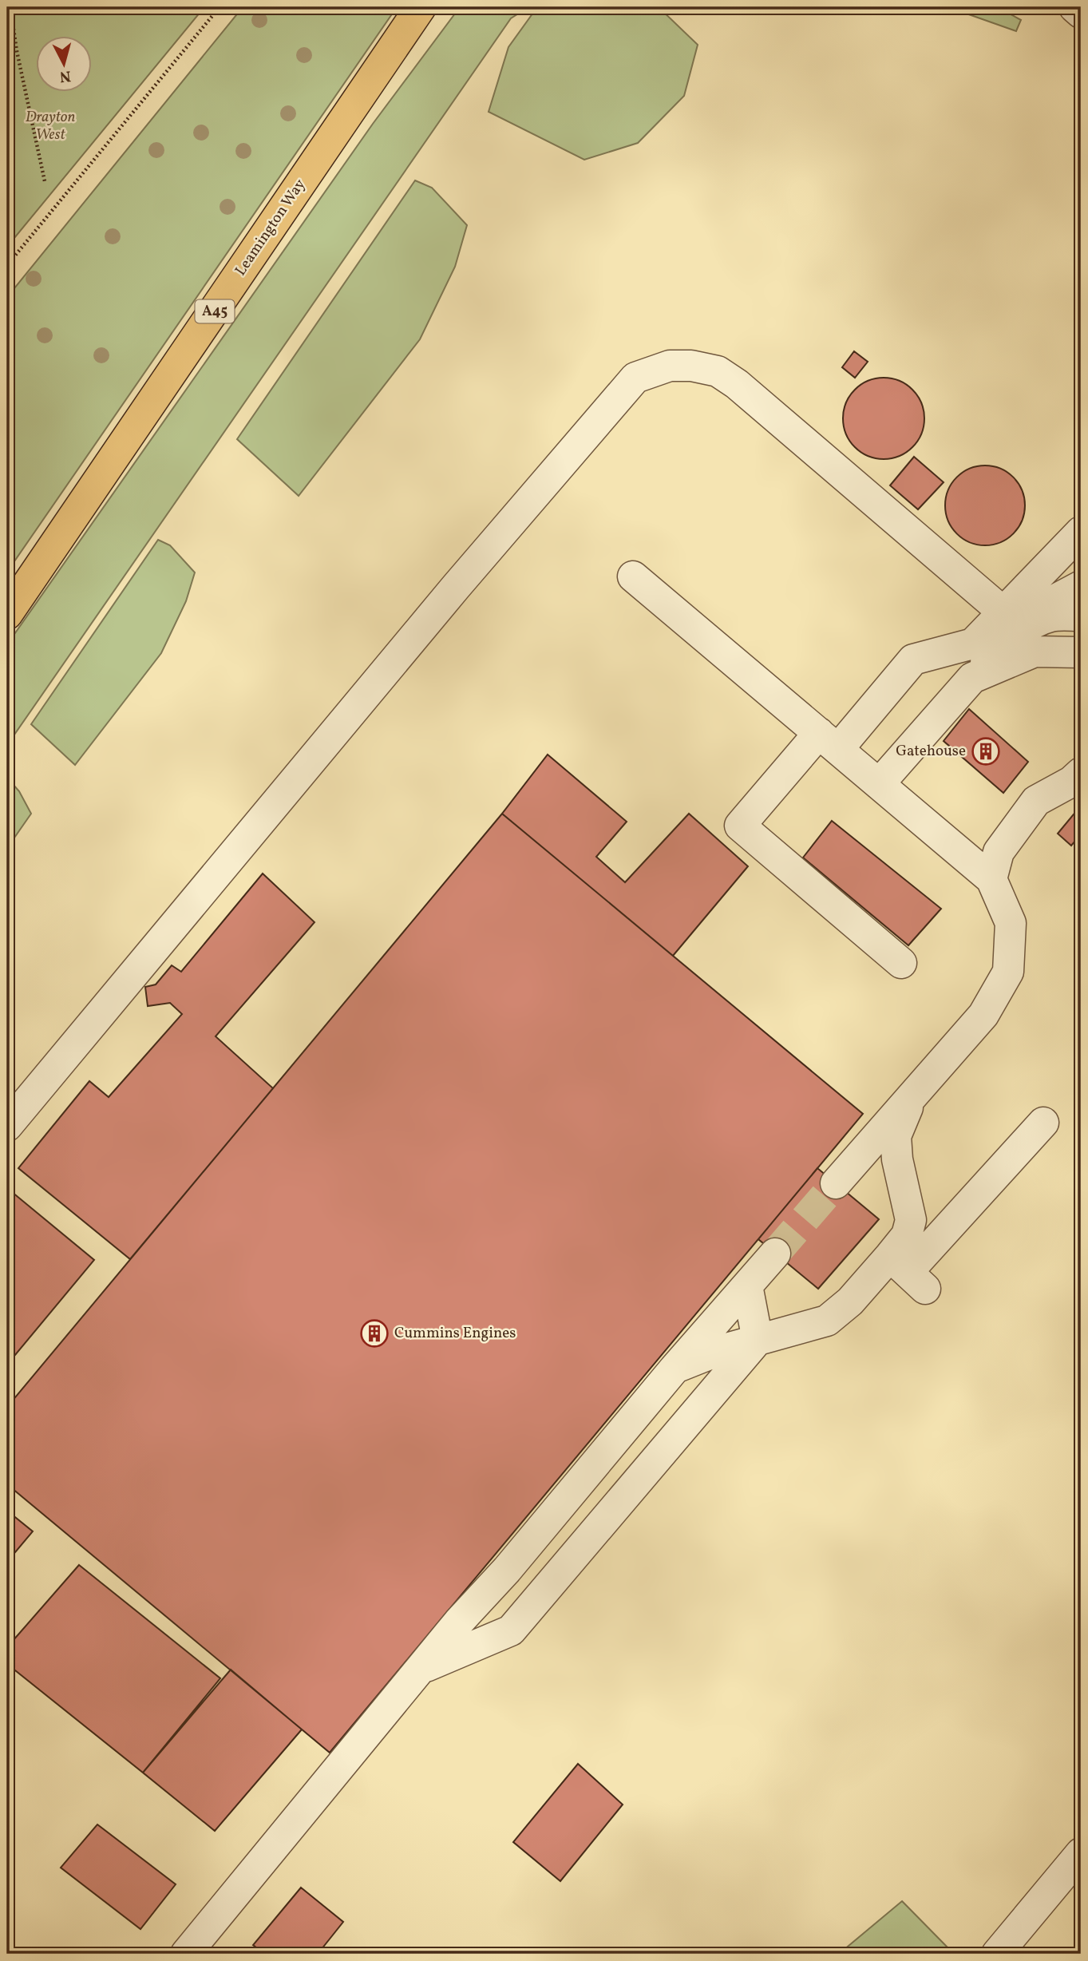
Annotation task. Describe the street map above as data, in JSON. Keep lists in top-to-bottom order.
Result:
{
  "streets": {
    "highway": ["Leamington Way", "A45"]
  },
  "parks": ["Drayton West"],
  "places": {
    "building": ["Gatehouse", "Cummins Engines"]
  },
  "north": "bottom"
}
